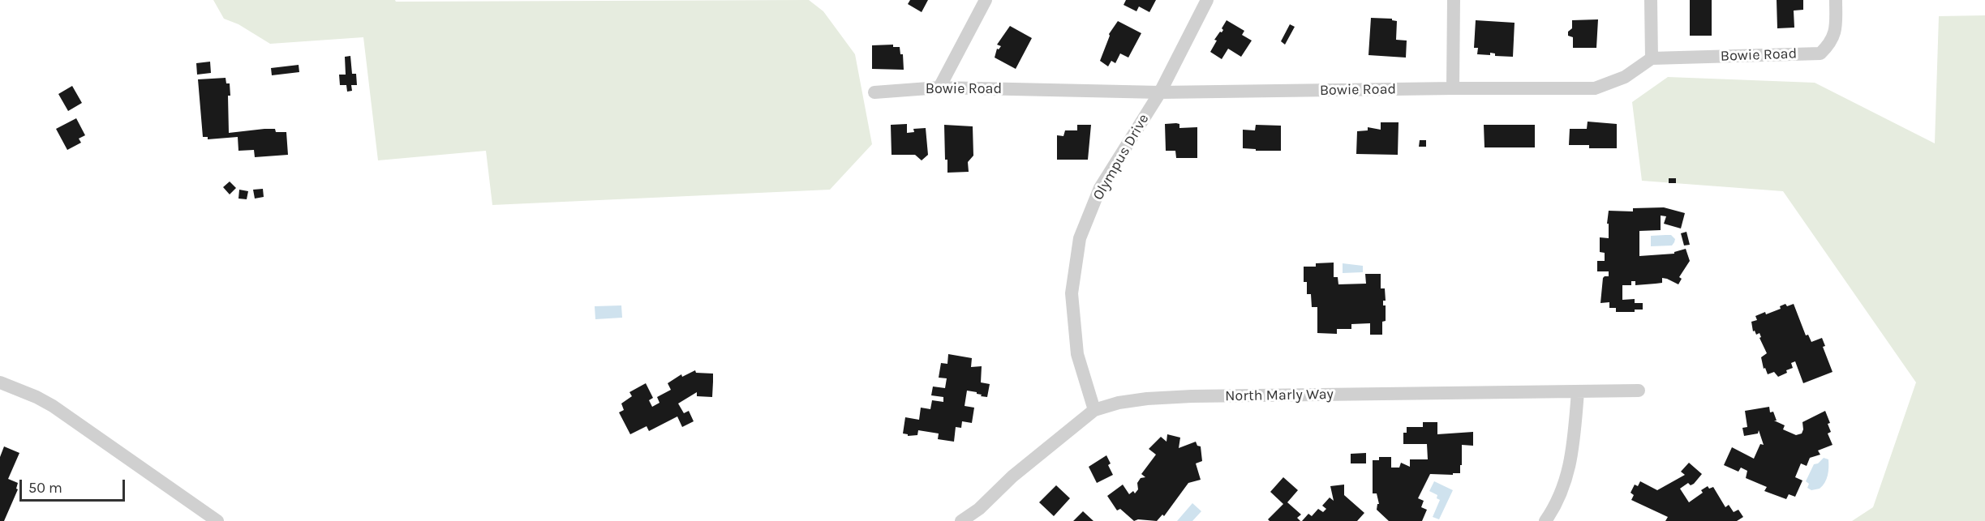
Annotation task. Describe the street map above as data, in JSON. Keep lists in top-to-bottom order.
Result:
{
  "streets": {
    "street": ["Bowie Road", "Olympus Drive", "North Marly Way"]
  },
  "crossings": [
    ["Bowie Road", "Olympus Drive"],
    ["Olympus Drive", "North Marly Way"]
  ],
  "scale_bar": "50 m"
}
